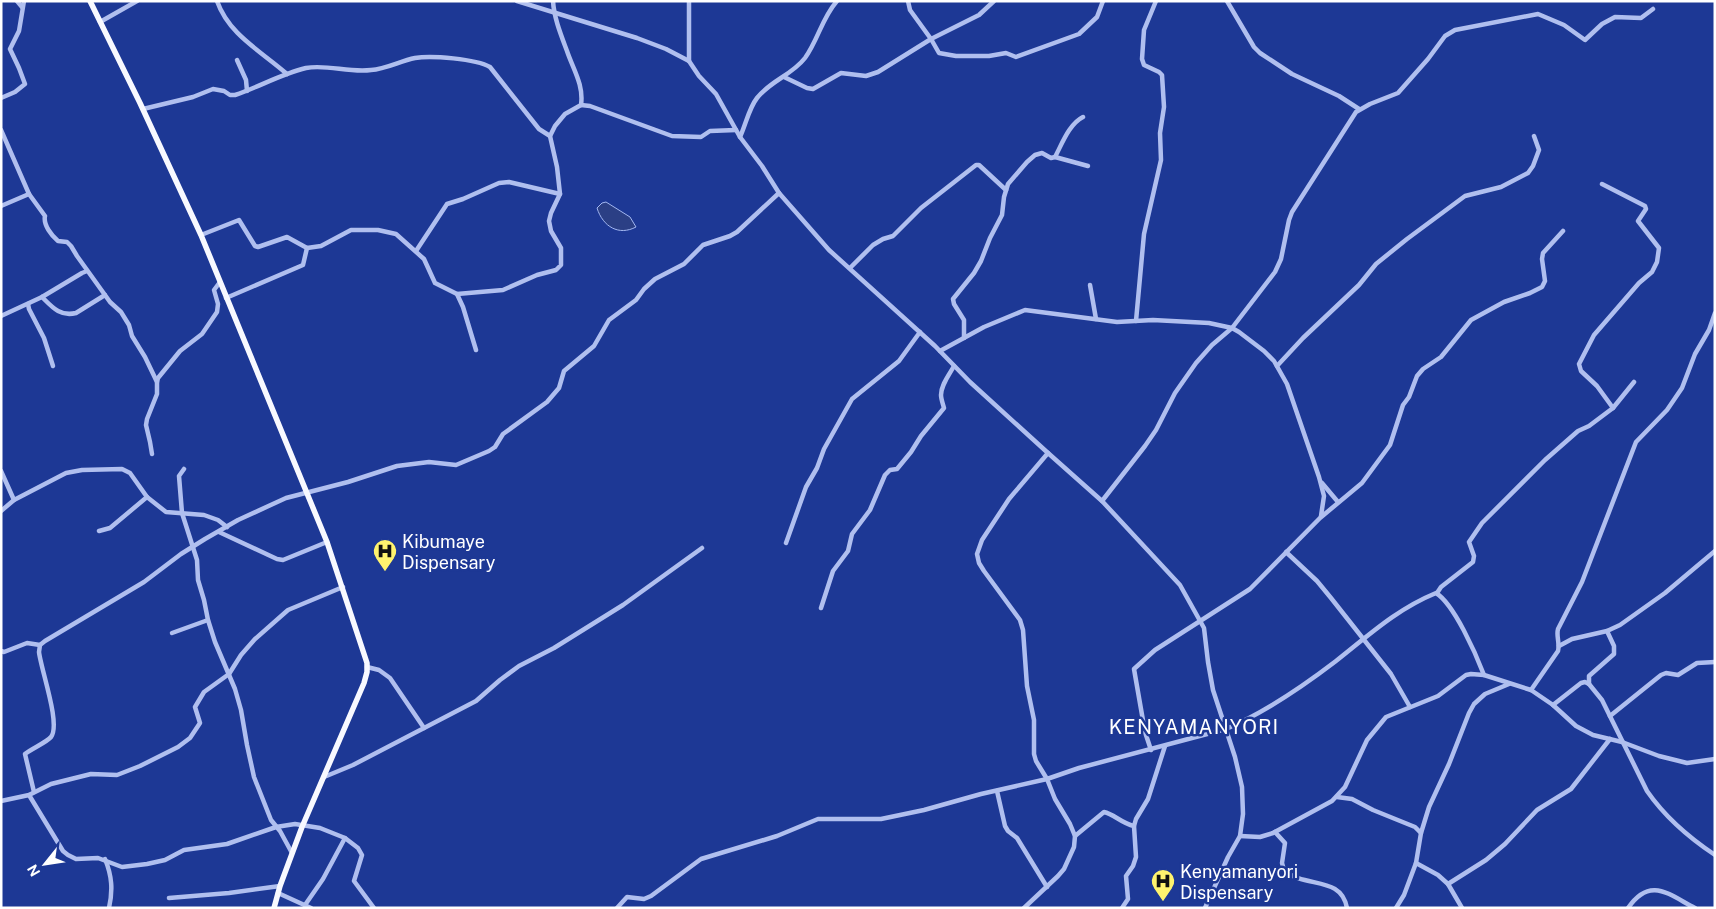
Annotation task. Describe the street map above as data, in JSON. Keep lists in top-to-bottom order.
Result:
{
  "districts": ["KENYAMANYORI"],
  "places": {
    "hospital": ["Kibumaye Dispensary", "Kenyamanyori Dispensary"]
  },
  "north": "bottom left"
}
